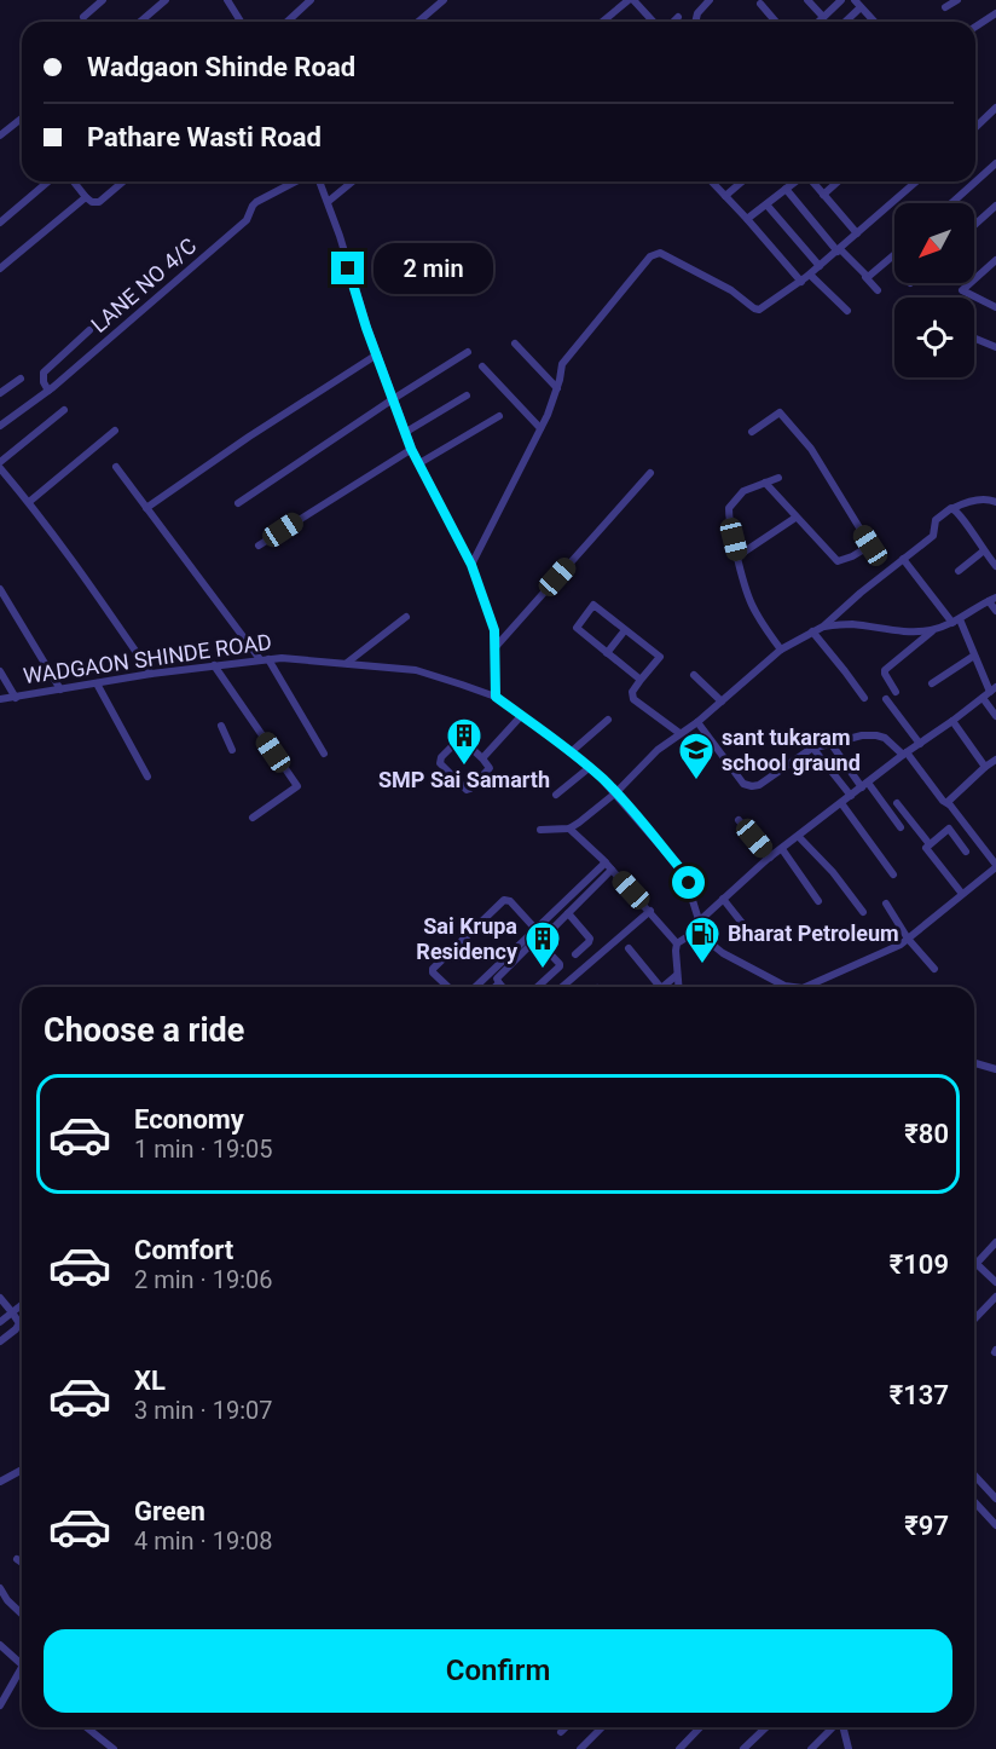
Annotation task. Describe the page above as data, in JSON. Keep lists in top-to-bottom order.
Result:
{
  "streets": {
    "street": ["LANE NO 4/C", "WADGAON SHINDE ROAD"]
  },
  "places": {
    "building": ["SMP Sai Samarth", "Sai Krupa Residency"],
    "school or university": ["sant tukaram school graund"],
    "fuel station": ["Bharat Petroleum"]
  },
  "north": "bottom left",
  "page": {
    "banner": ["Wadgaon Shinde Road", "Pathare Wasti Road"],
    "bubble": "2 min",
    "heading": "Choose a ride",
    "list": [
      {
        "name": "Economy",
        "note": "1 min · 19:05",
        "value": "₹80"
      },
      {
        "name": "Comfort",
        "note": "2 min · 19:06",
        "value": "₹109"
      },
      {
        "name": "XL",
        "note": "3 min · 19:07",
        "value": "₹137"
      },
      {
        "name": "Green",
        "note": "4 min · 19:08",
        "value": "₹97"
      }
    ],
    "buttons": "Confirm"
  }
}
